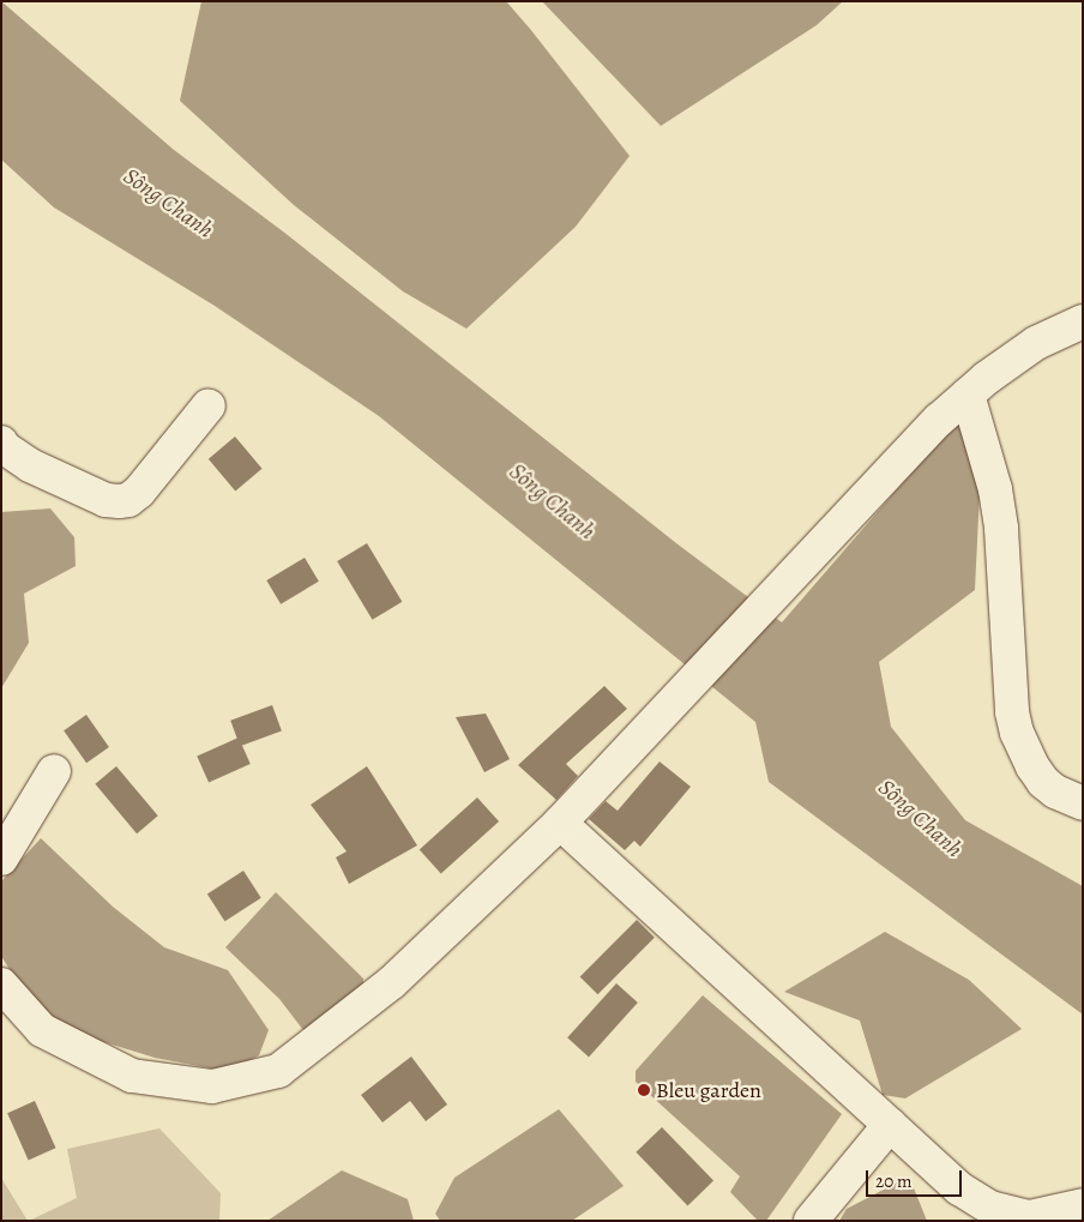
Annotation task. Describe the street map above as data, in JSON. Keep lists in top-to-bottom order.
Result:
{
  "water": ["Sông Chanh"],
  "places": ["Bleu garden"],
  "scale_bar": "20 m"
}
